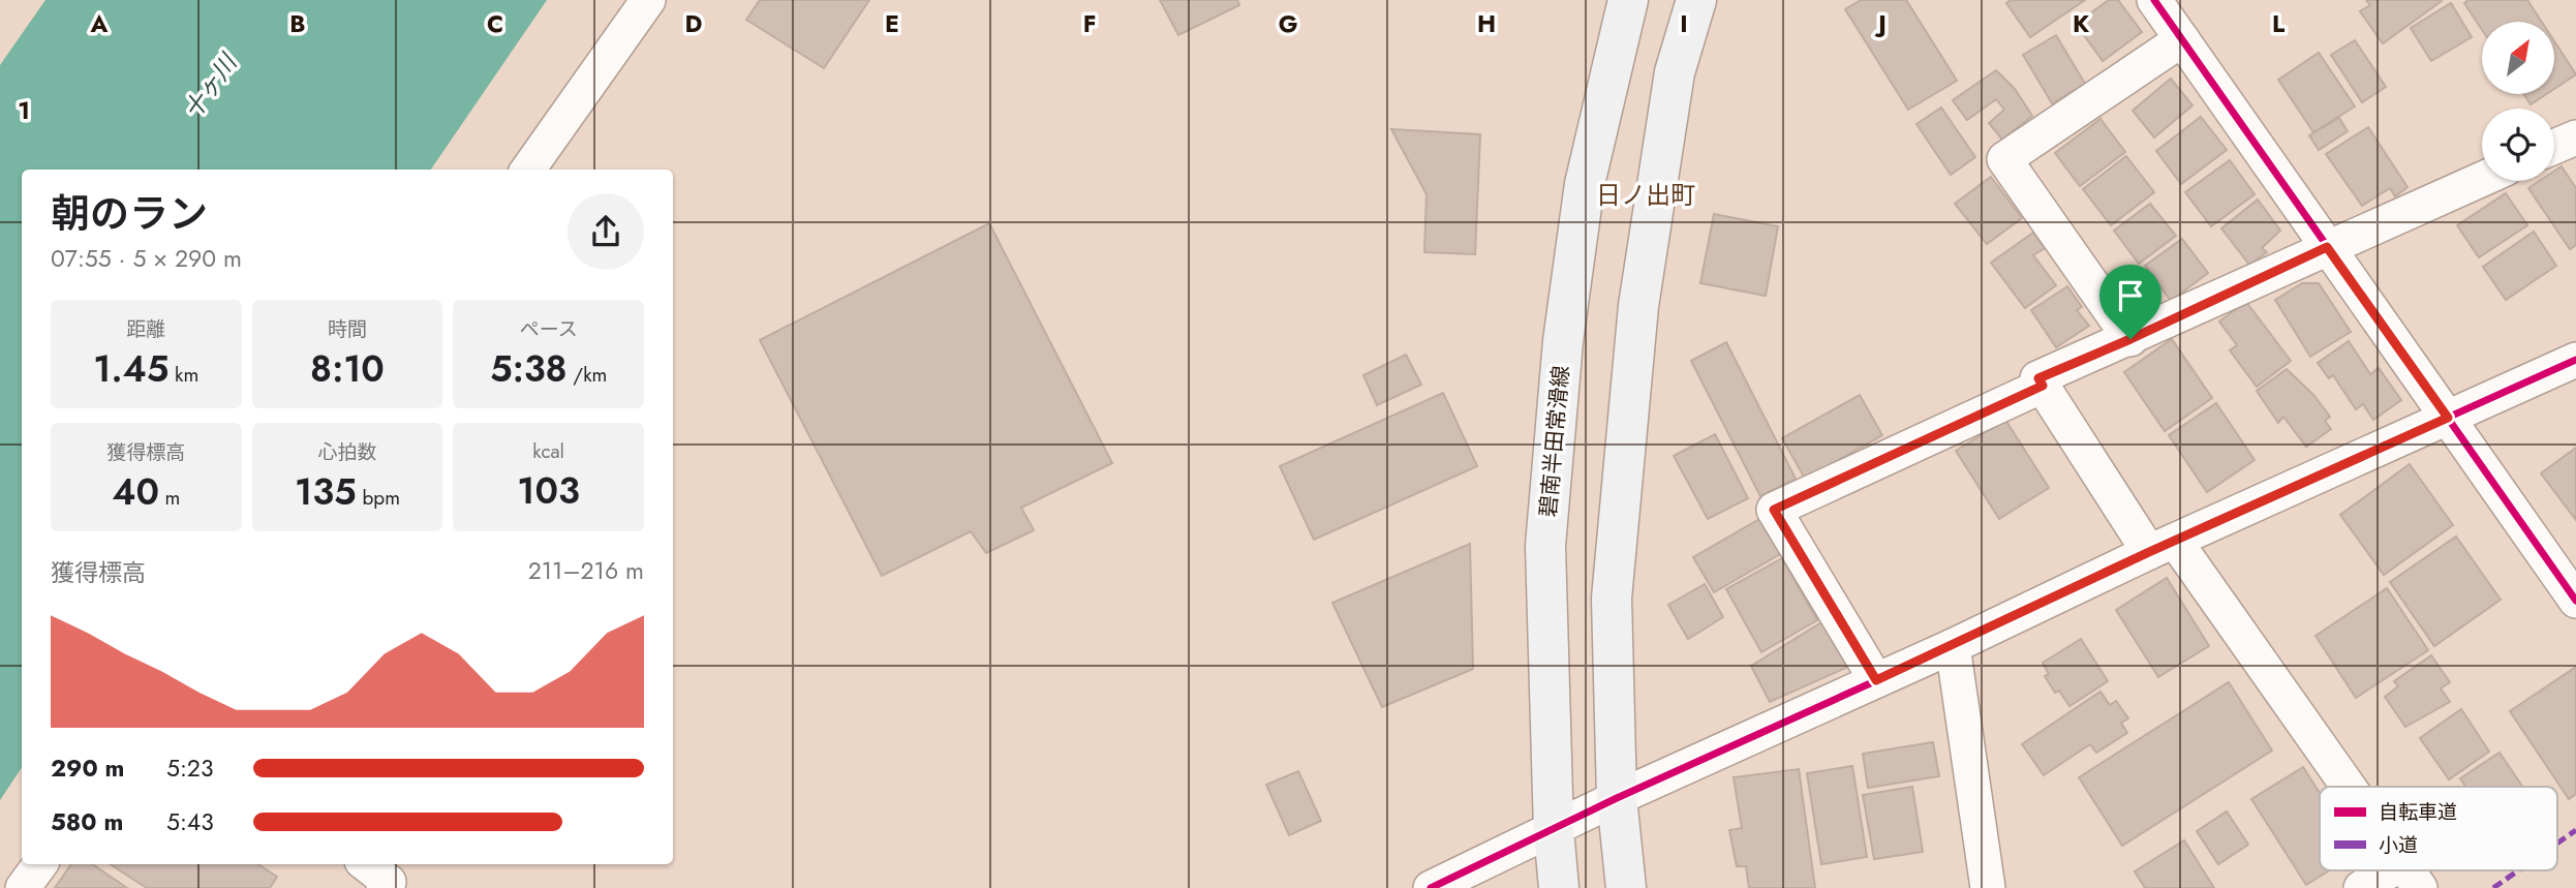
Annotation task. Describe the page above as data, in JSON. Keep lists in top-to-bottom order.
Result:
{
  "streets": {
    "main road": ["碧南半田常滑線"]
  },
  "districts": ["日ノ出町"],
  "water": ["十ヶ川"],
  "legend": ["自転車道", "小道"],
  "north": "top right",
  "page": {
    "heading": ["朝のラン", "07:55 · 5 × 290 m"],
    "stats": [
      ["距離", "1.45 km"],
      ["時間", "8:10"],
      ["ペース", "5:38 /km"],
      ["獲得標高", "40 m"],
      ["心拍数", "135 bpm"],
      ["kcal", "103"]
    ],
    "chart": ["獲得標高", "211–216 m"],
    "list": [
      {
        "name": "290 m",
        "note": "5:23"
      },
      {
        "name": "580 m",
        "note": "5:43"
      }
    ]
  },
  "grid": {
    "columns": [
      "A",
      "B",
      "C",
      "D",
      "E",
      "F",
      "G",
      "H",
      "I",
      "J",
      "K",
      "L"
    ],
    "rows": ["1"]
  }
}
